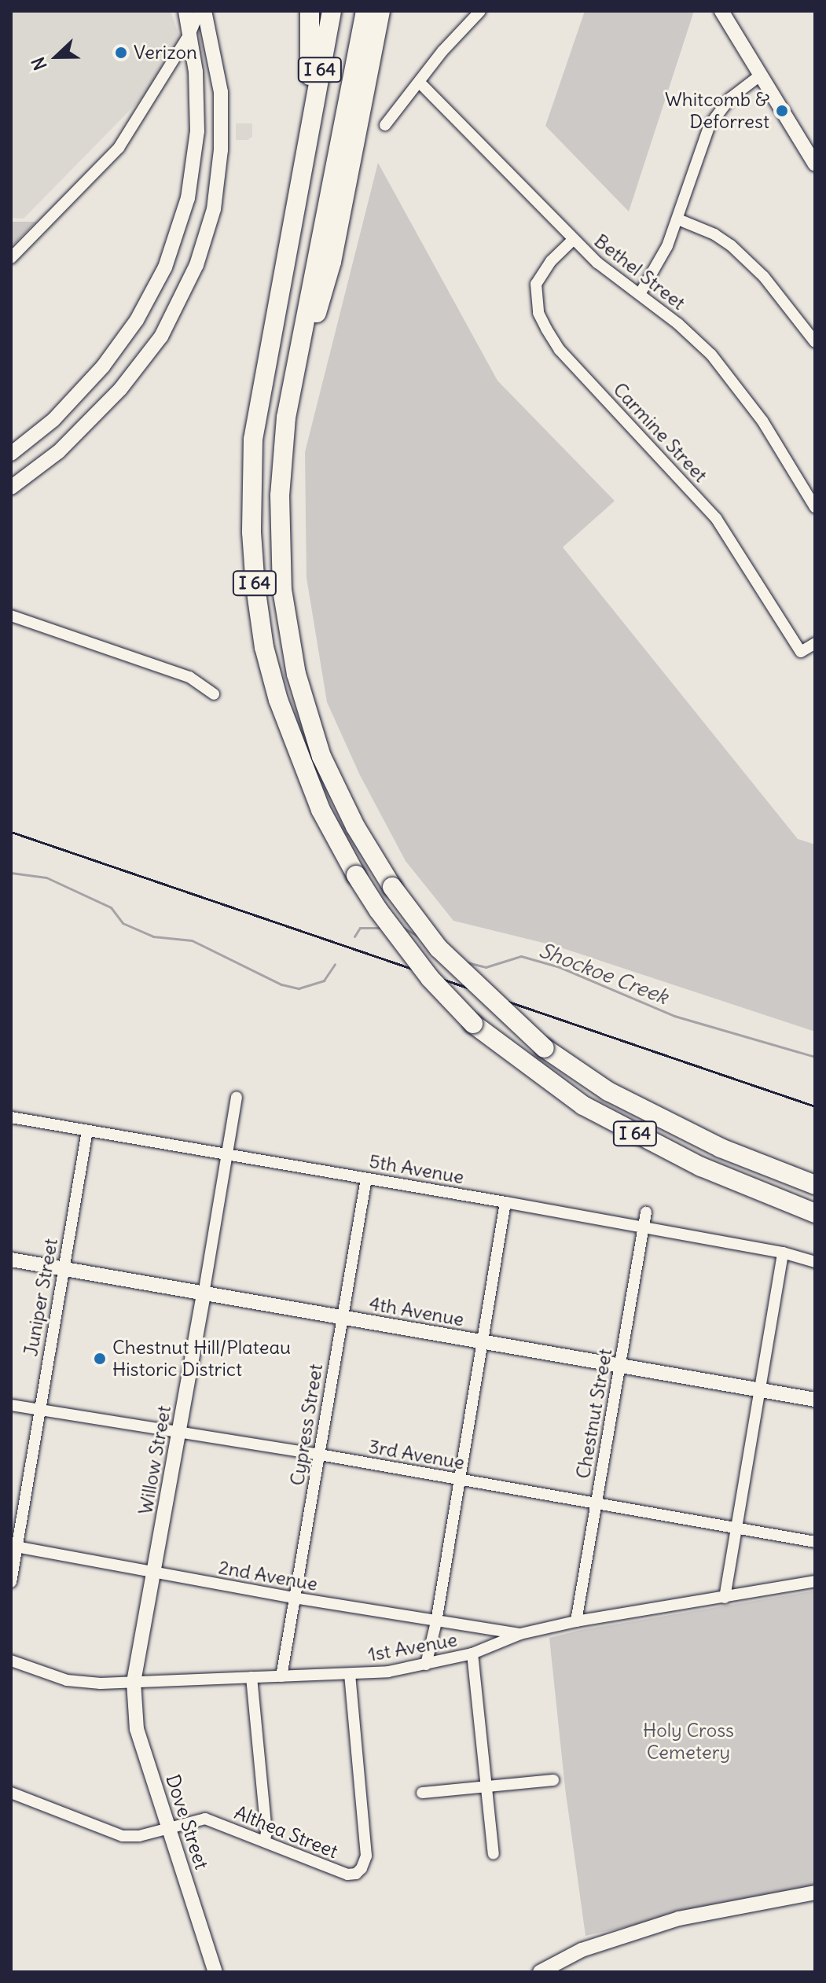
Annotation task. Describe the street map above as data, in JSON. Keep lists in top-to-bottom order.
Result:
{
  "streets": {
    "highway": ["I 64"],
    "main road": ["4th Avenue", "Willow Street", "Dove Street"],
    "street": [
      "Bethel Street",
      "Carmine Street",
      "5th Avenue",
      "Juniper Street",
      "Chestnut Street",
      "Cypress Street",
      "3rd Avenue",
      "2nd Avenue",
      "1st Avenue",
      "Althea Street"
    ]
  },
  "crossings": [
    ["Bethel Street", "Carmine Street"],
    ["5th Avenue", "Juniper Street"],
    ["5th Avenue", "Chestnut Street"],
    ["5th Avenue", "Cypress Street"],
    ["5th Avenue", "Willow Street"],
    ["Juniper Street", "4th Avenue"],
    ["Juniper Street", "3rd Avenue"],
    ["Juniper Street", "2nd Avenue"],
    ["4th Avenue", "Chestnut Street"],
    ["4th Avenue", "Cypress Street"],
    ["4th Avenue", "Willow Street"],
    ["Chestnut Street", "3rd Avenue"],
    ["Chestnut Street", "1st Avenue"],
    ["Cypress Street", "3rd Avenue"],
    ["Cypress Street", "2nd Avenue"],
    ["Cypress Street", "1st Avenue"],
    ["3rd Avenue", "Willow Street"],
    ["Willow Street", "2nd Avenue"],
    ["Willow Street", "1st Avenue"],
    ["Willow Street", "Dove Street"],
    ["2nd Avenue", "1st Avenue"],
    ["1st Avenue", "Dove Street"],
    ["1st Avenue", "Althea Street"],
    ["Dove Street", "Althea Street"]
  ],
  "water": ["Shockoe Creek"],
  "parks": ["Holy Cross Cemetery"],
  "places": ["Verizon", "Whitcomb & Deforrest", "Chestnut Hill/Plateau Historic District"],
  "north": "left"
}
